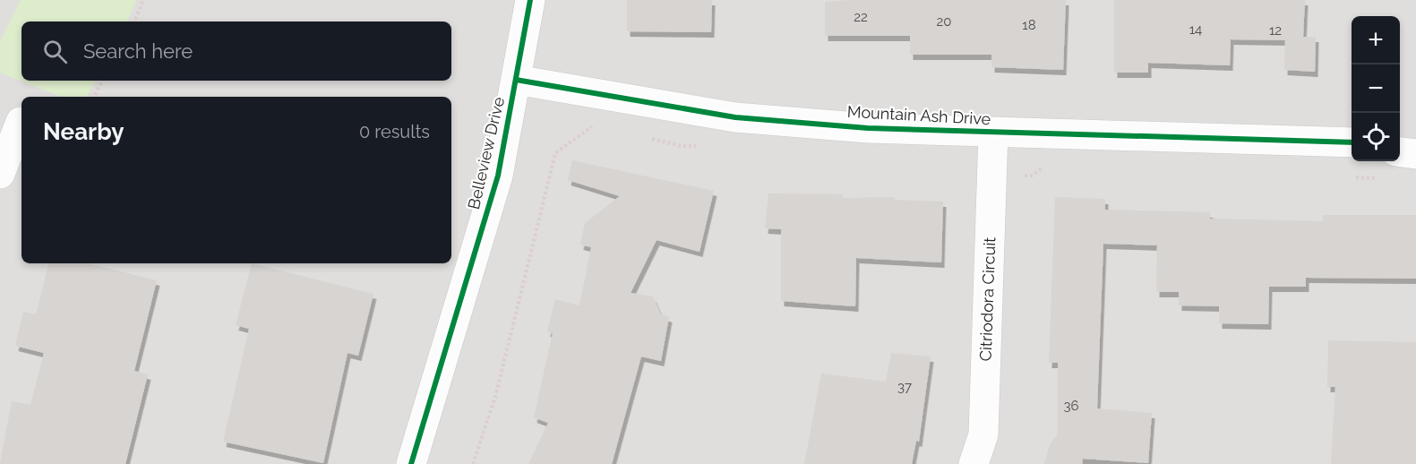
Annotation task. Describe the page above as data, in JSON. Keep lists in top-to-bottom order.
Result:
{
  "streets": {
    "street": ["Mountain Ash Drive", "Belleview Drive", "Citriodora Circuit"]
  },
  "crossings": [
    ["Mountain Ash Drive", "Belleview Drive"],
    ["Mountain Ash Drive", "Citriodora Circuit"]
  ],
  "house_numbers": [
    "22",
    "20",
    "18",
    "14",
    "12",
    "37",
    "36"
  ],
  "page": {
    "map_buttons": ["+", "−"],
    "search": "Search here",
    "heading": ["Nearby", "0 results"]
  }
}
